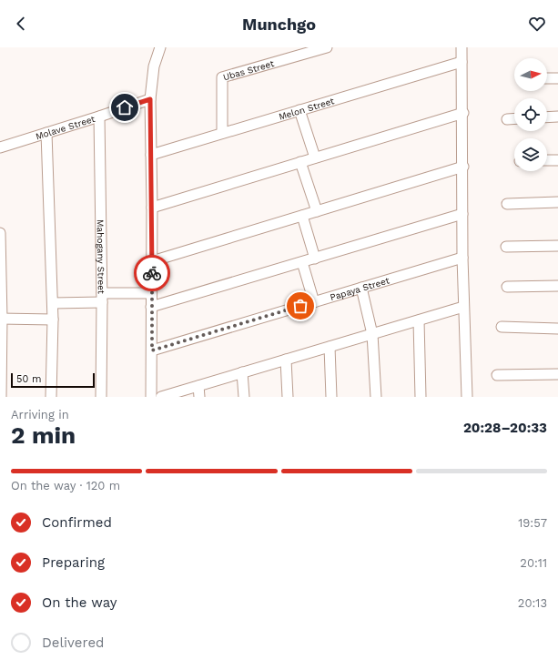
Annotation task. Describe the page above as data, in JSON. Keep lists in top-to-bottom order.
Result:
{
  "streets": {
    "street": [
      "Ubas Street",
      "Melon Street",
      "Molave Street",
      "Mahogany Street",
      "Papaya Street"
    ]
  },
  "crossings": [
    ["Ubas Street", "Melon Street"],
    ["Molave Street", "Mahogany Street"]
  ],
  "scale_bar": "50 m",
  "north": "right",
  "page": {
    "header": "Munchgo",
    "scale": "50 m",
    "heading": ["2 min", "Arriving in", "20:28–20:33"],
    "bar": "On the way · 120 m",
    "list": [
      ["Confirmed", "19:57"],
      ["Preparing", "20:11"],
      ["On the way", "20:13"],
      "Delivered"
    ]
  }
}
